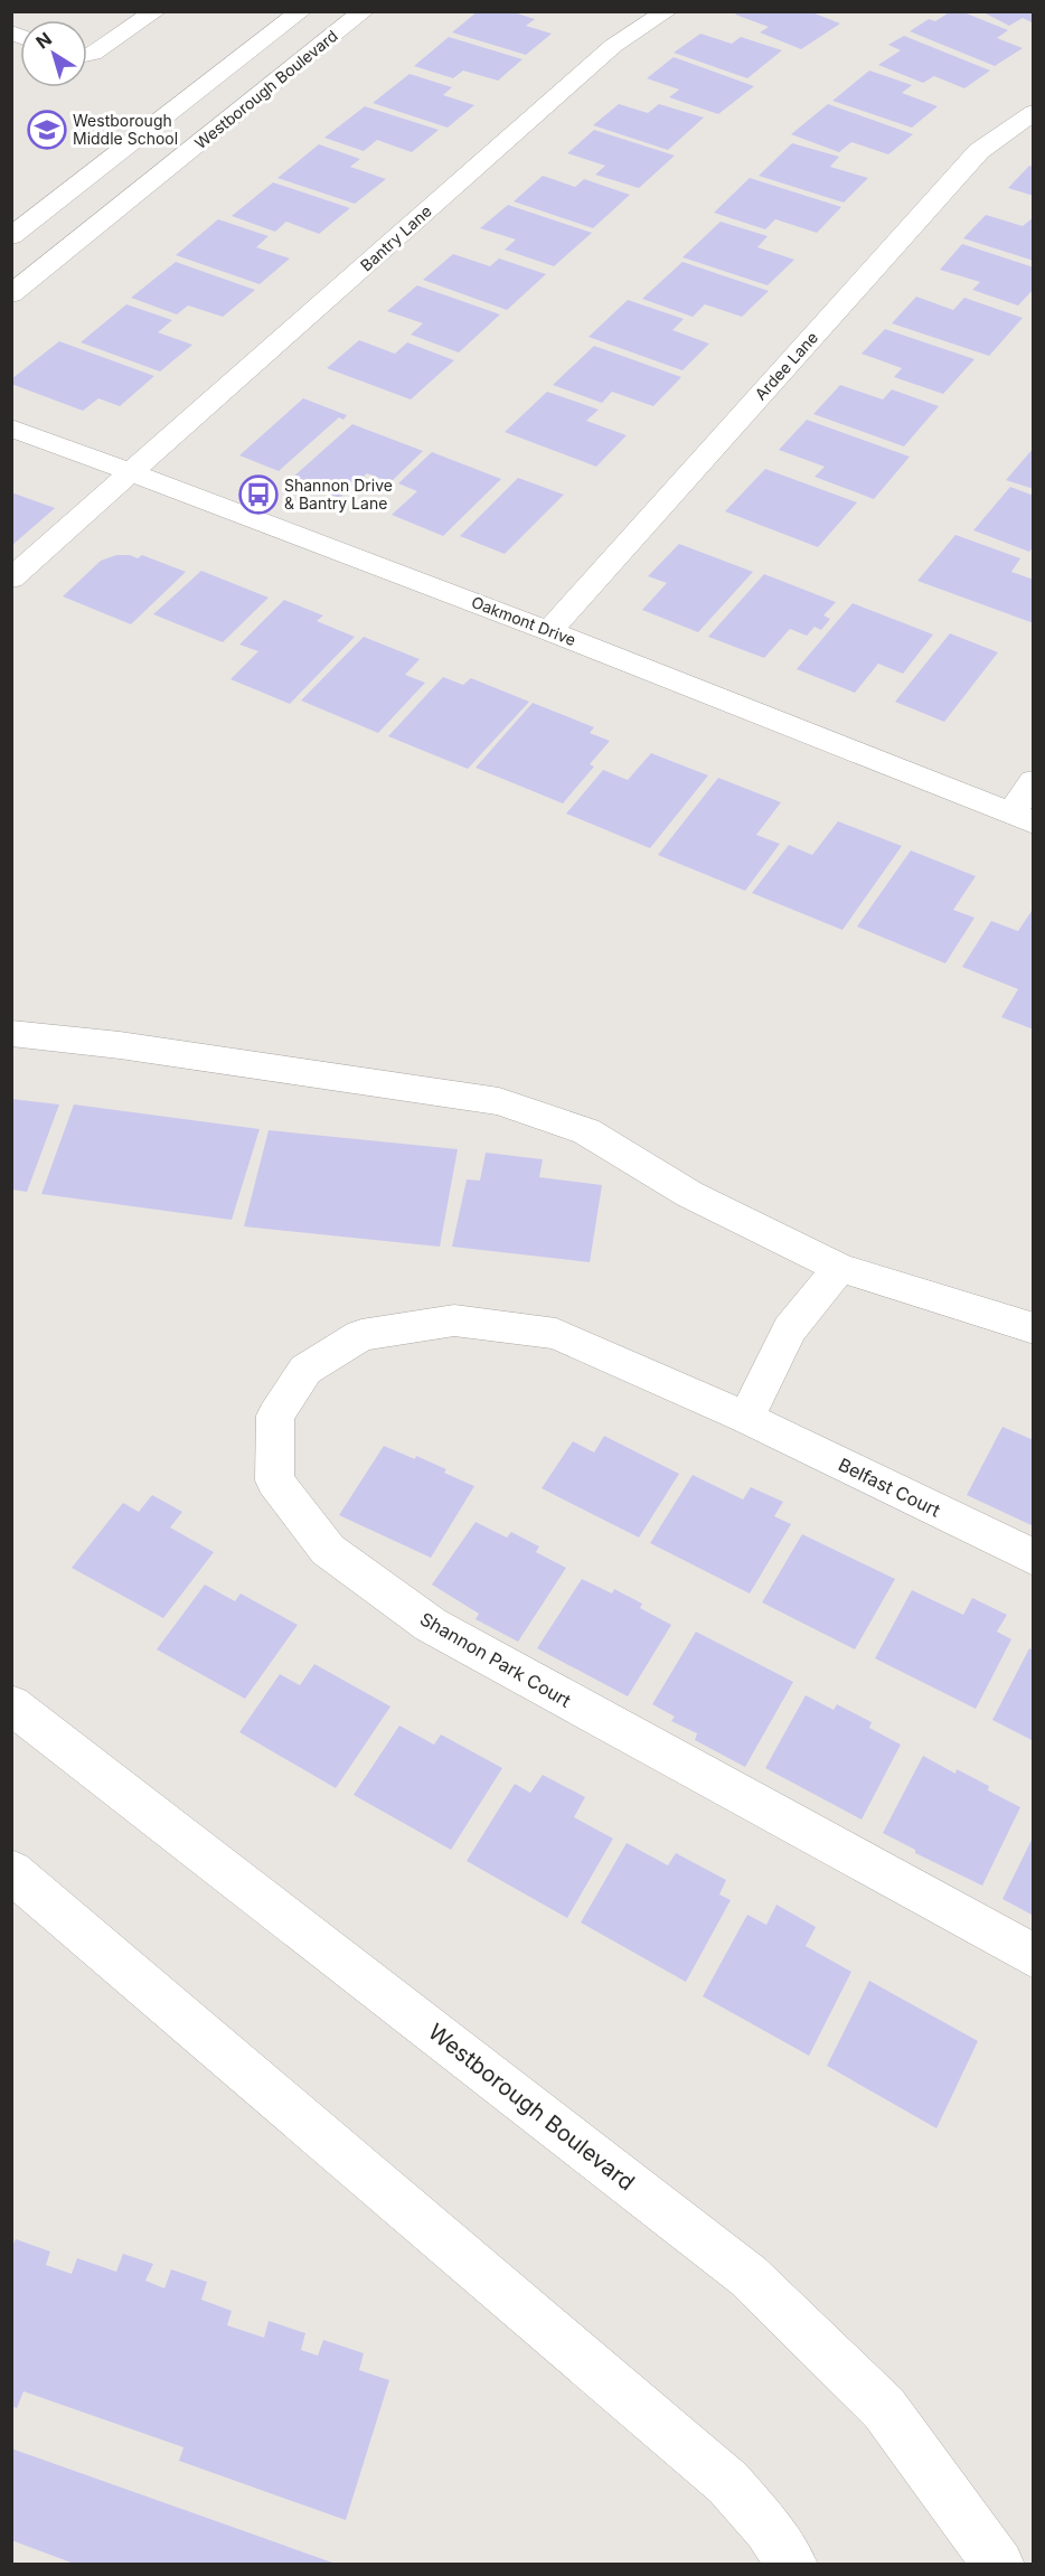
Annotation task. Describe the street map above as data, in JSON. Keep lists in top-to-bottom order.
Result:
{
  "streets": {
    "street": [
      "Westborough Boulevard",
      "Bantry Lane",
      "Ardee Lane",
      "Oakmont Drive",
      "Belfast Court",
      "Shannon Park Court"
    ]
  },
  "crossings": [
    ["Bantry Lane", "Oakmont Drive"],
    ["Ardee Lane", "Oakmont Drive"],
    ["Belfast Court", "Shannon Park Court"]
  ],
  "places": {
    "school or university": ["Westborough Middle School"],
    "bus stop": ["Shannon Drive & Bantry Lane"]
  },
  "north": "top left"
}
